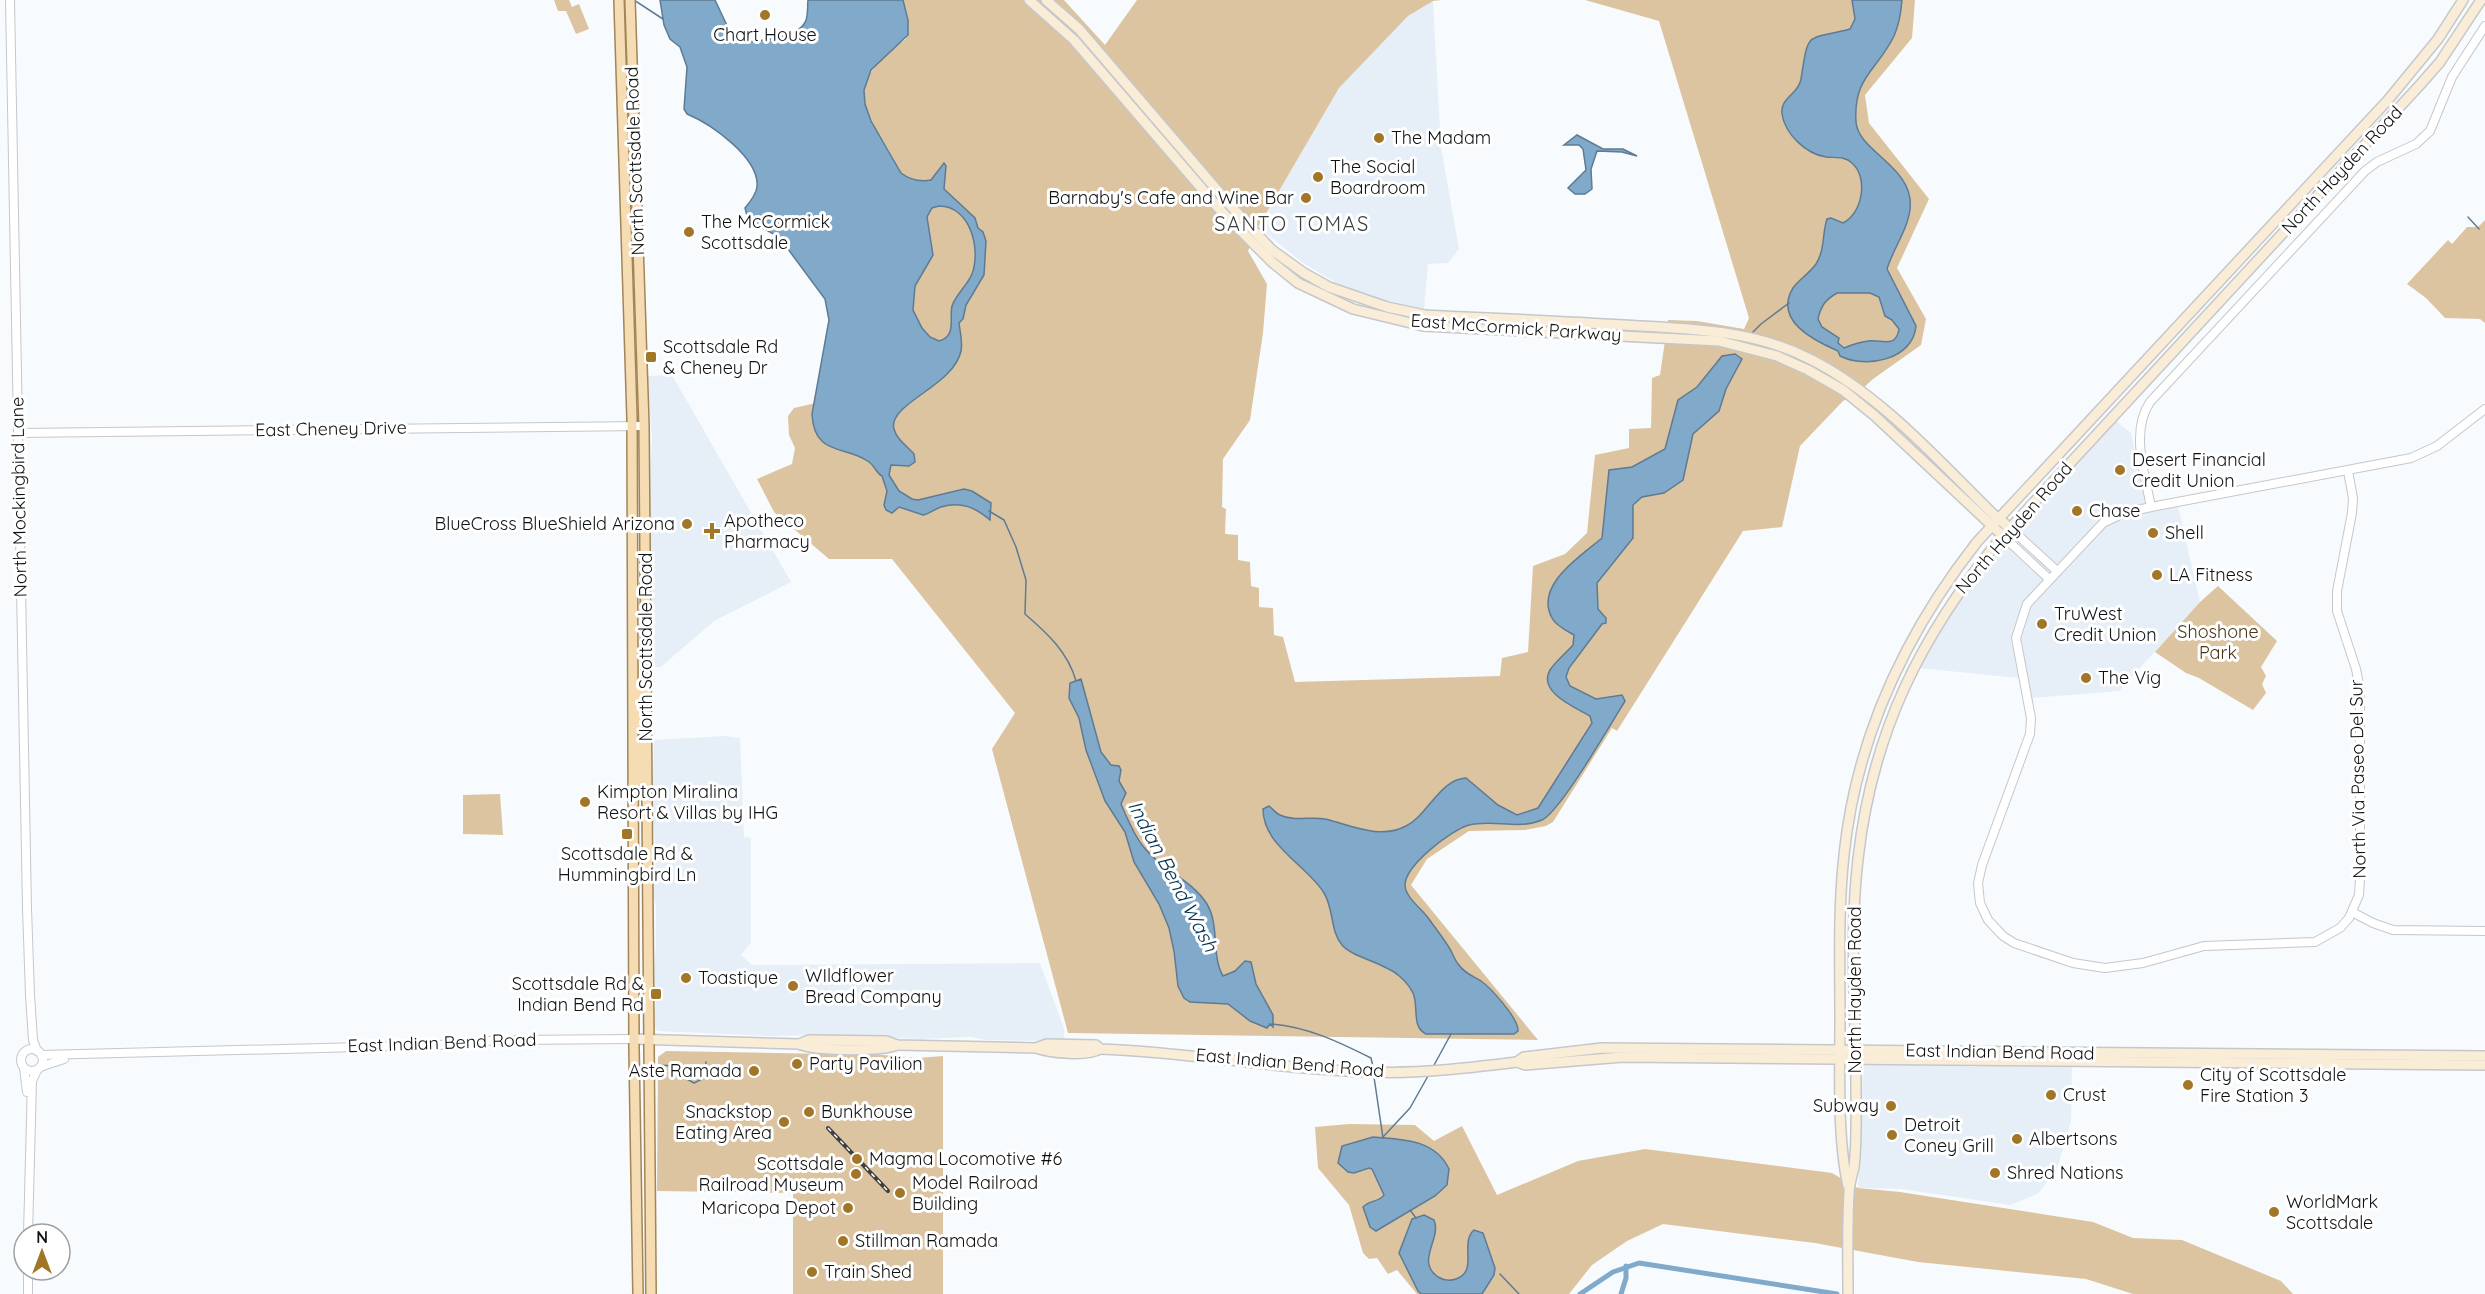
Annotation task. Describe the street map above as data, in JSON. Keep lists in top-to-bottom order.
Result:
{
  "streets": {
    "main road": [
      "North Scottsdale Road",
      "North Hayden Road",
      "East McCormick Parkway",
      "East Indian Bend Road"
    ],
    "street": ["East Cheney Drive", "North Mockingbird Lane", "North Via Paseo Del Sur"]
  },
  "crossings": [
    ["North Scottsdale Road", "East Cheney Drive"],
    ["North Scottsdale Road", "East Indian Bend Road"],
    ["North Hayden Road", "East McCormick Parkway"],
    ["North Hayden Road", "East Indian Bend Road"],
    ["East Cheney Drive", "North Mockingbird Lane"],
    ["North Mockingbird Lane", "East Indian Bend Road"]
  ],
  "districts": ["SANTO TOMAS"],
  "water": ["Indian Bend Wash"],
  "parks": ["Shoshone Park"],
  "places": {
    "other": [
      "Chart House",
      "The Madam",
      "The Social Boardroom",
      "Barnaby's Cafe and Wine Bar",
      "The McCormick Scottsdale",
      "Desert Financial Credit Union",
      "Chase",
      "BlueCross BlueShield Arizona",
      "Shell",
      "LA Fitness",
      "TruWest Credit Union",
      "The Vig",
      "Kimpton Miralina Resort & Villas by IHG",
      "Toastique",
      "WIldflower Bread Company",
      "Party Pavilion",
      "Aste Ramada",
      "City of Scottsdale Fire Station 3",
      "Crust",
      "Subway",
      "Bunkhouse",
      "Snackstop Eating Area",
      "Detroit Coney Grill",
      "Albertsons",
      "Magma Locomotive #6",
      "Shred Nations",
      "Scottsdale Railroad Museum",
      "Model Railroad Building",
      "Maricopa Depot",
      "WorldMark Scottsdale",
      "Stillman Ramada",
      "Train Shed"
    ],
    "transit": ["Scottsdale Rd & Cheney Dr", "Scottsdale Rd & Hummingbird Ln", "Scottsdale Rd & Indian Bend Rd"],
    "health": ["Apotheco Pharmacy"]
  },
  "north": "top"
}
